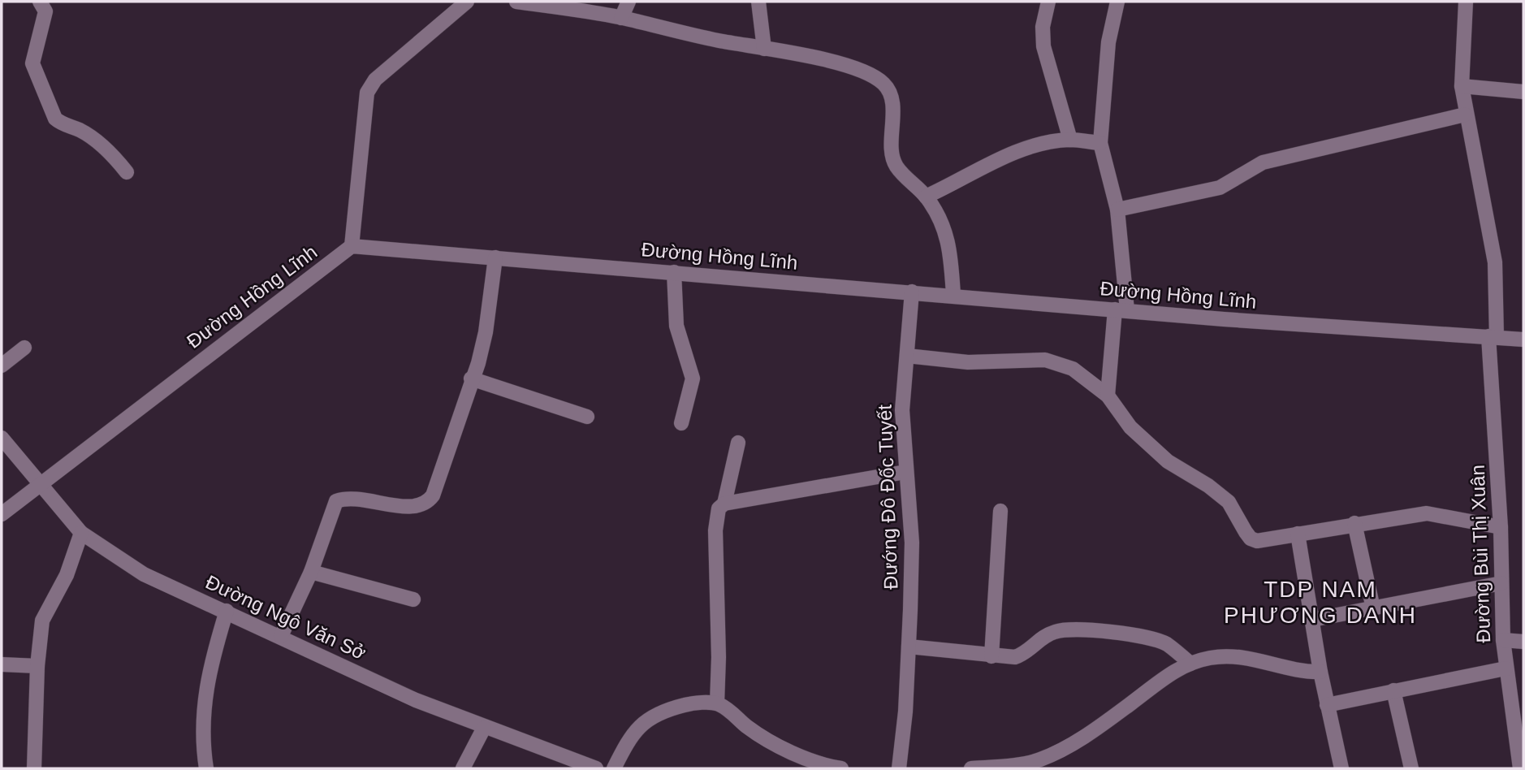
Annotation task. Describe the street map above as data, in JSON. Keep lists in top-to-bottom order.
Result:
{
  "streets": {
    "street": [
      "Đường Hồng Lĩnh",
      "Đướng Đô Đốc Tuyết",
      "Đường Bùi Thị Xuân",
      "Đường Ngô Văn Sở"
    ]
  },
  "crossings": [
    ["Đường Hồng Lĩnh", "Đướng Đô Đốc Tuyết"],
    ["Đường Hồng Lĩnh", "Đường Bùi Thị Xuân"],
    ["Đường Hồng Lĩnh", "Đường Ngô Văn Sở"]
  ],
  "districts": ["TDP NAM PHƯƠNG DANH"]
}
